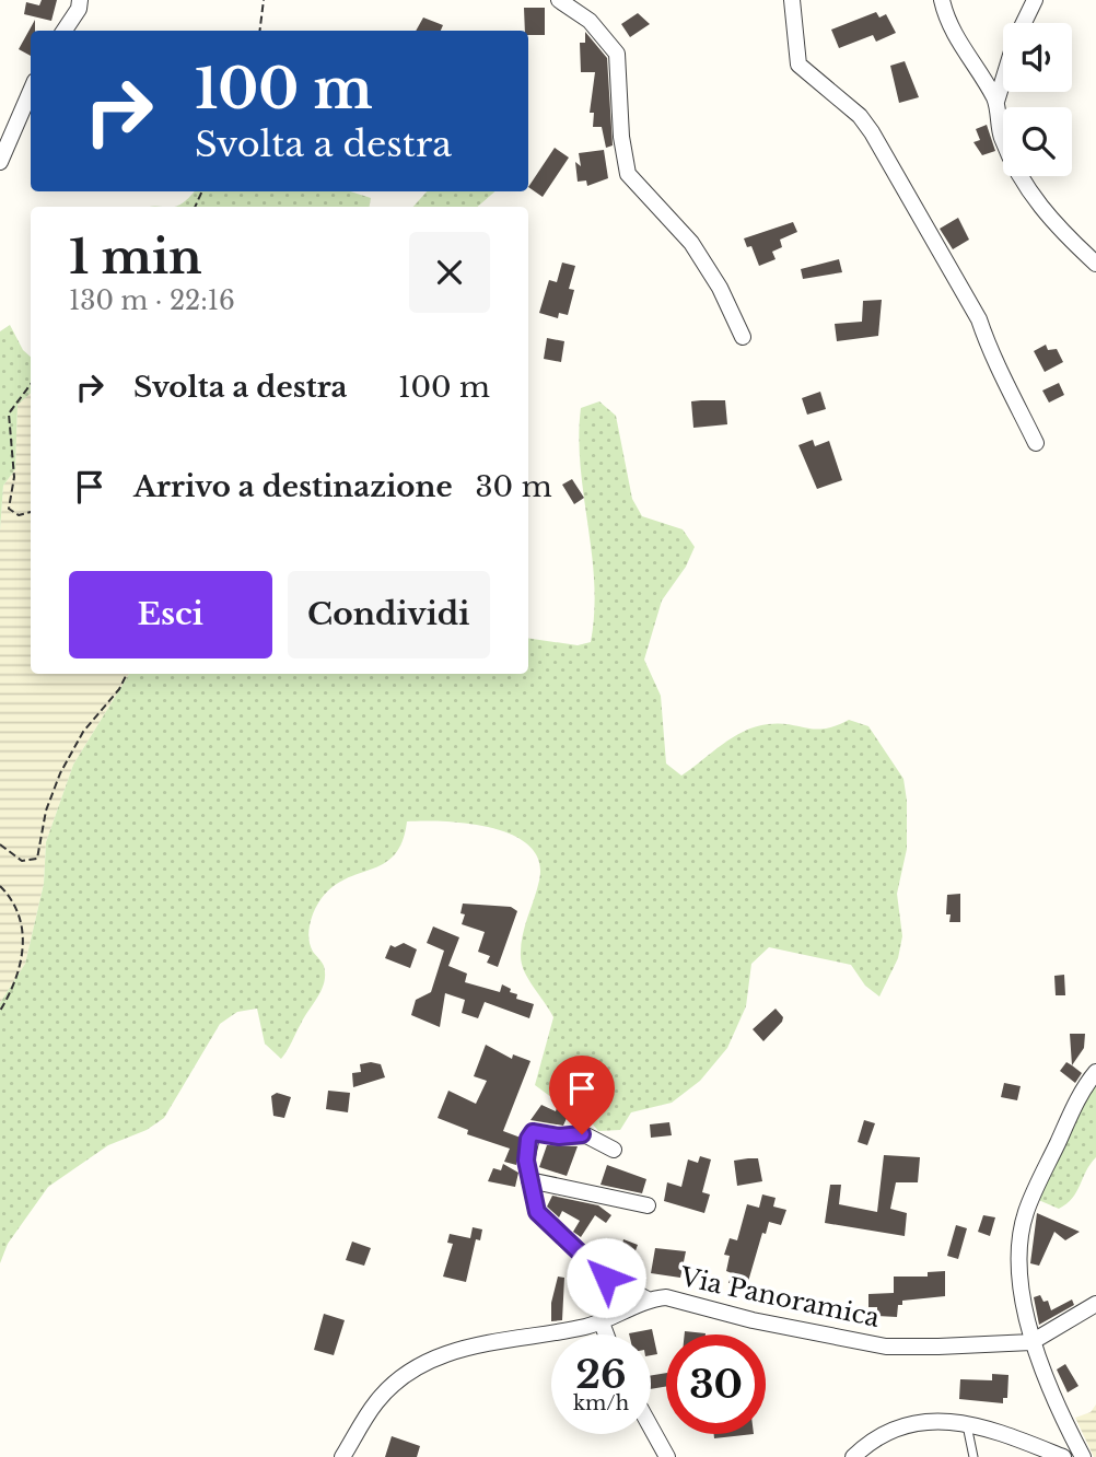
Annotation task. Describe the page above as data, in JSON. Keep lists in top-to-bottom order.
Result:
{
  "streets": {
    "street": ["Via Panoramica"]
  },
  "page": {
    "turn": ["100 m", "Svolta a destra"],
    "heading": ["1 min", "130 m · 22:16"],
    "list": [
      {
        "name": "Svolta a destra",
        "value": "100 m"
      },
      {
        "name": "Arrivo a destinazione",
        "value": "30 m"
      }
    ],
    "buttons": ["Esci", "Condividi"],
    "speed": "26 km/h",
    "limit": "30"
  }
}
